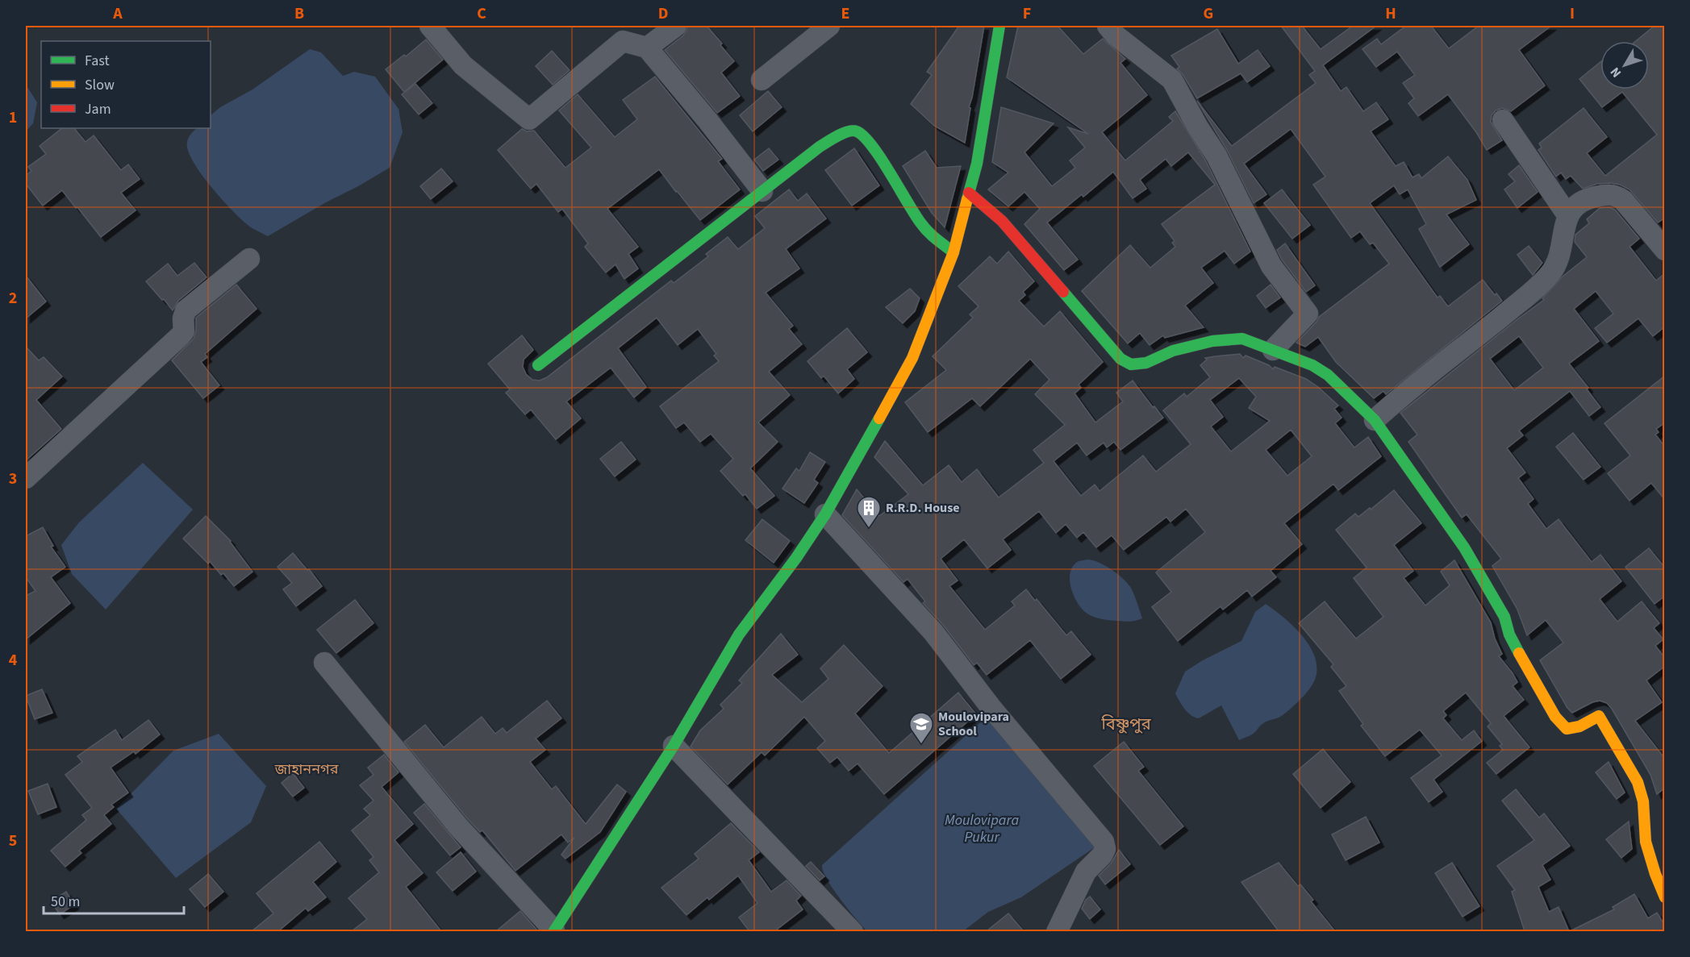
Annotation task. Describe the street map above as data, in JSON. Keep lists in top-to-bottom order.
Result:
{
  "districts": ["বিষ্ণুপুর", "জাহাননগর"],
  "water": ["Moulovipara Pukur"],
  "places": {
    "building": ["R.R.D. House"],
    "school or university": ["Moulovipara School"]
  },
  "legend": ["Fast", "Slow", "Jam"],
  "scale_bar": "50 m",
  "north": "bottom left",
  "grid": {
    "columns": [
      "A",
      "B",
      "C",
      "D",
      "E",
      "F",
      "G",
      "H",
      "I"
    ],
    "rows": [
      "1",
      "2",
      "3",
      "4",
      "5"
    ]
  }
}
